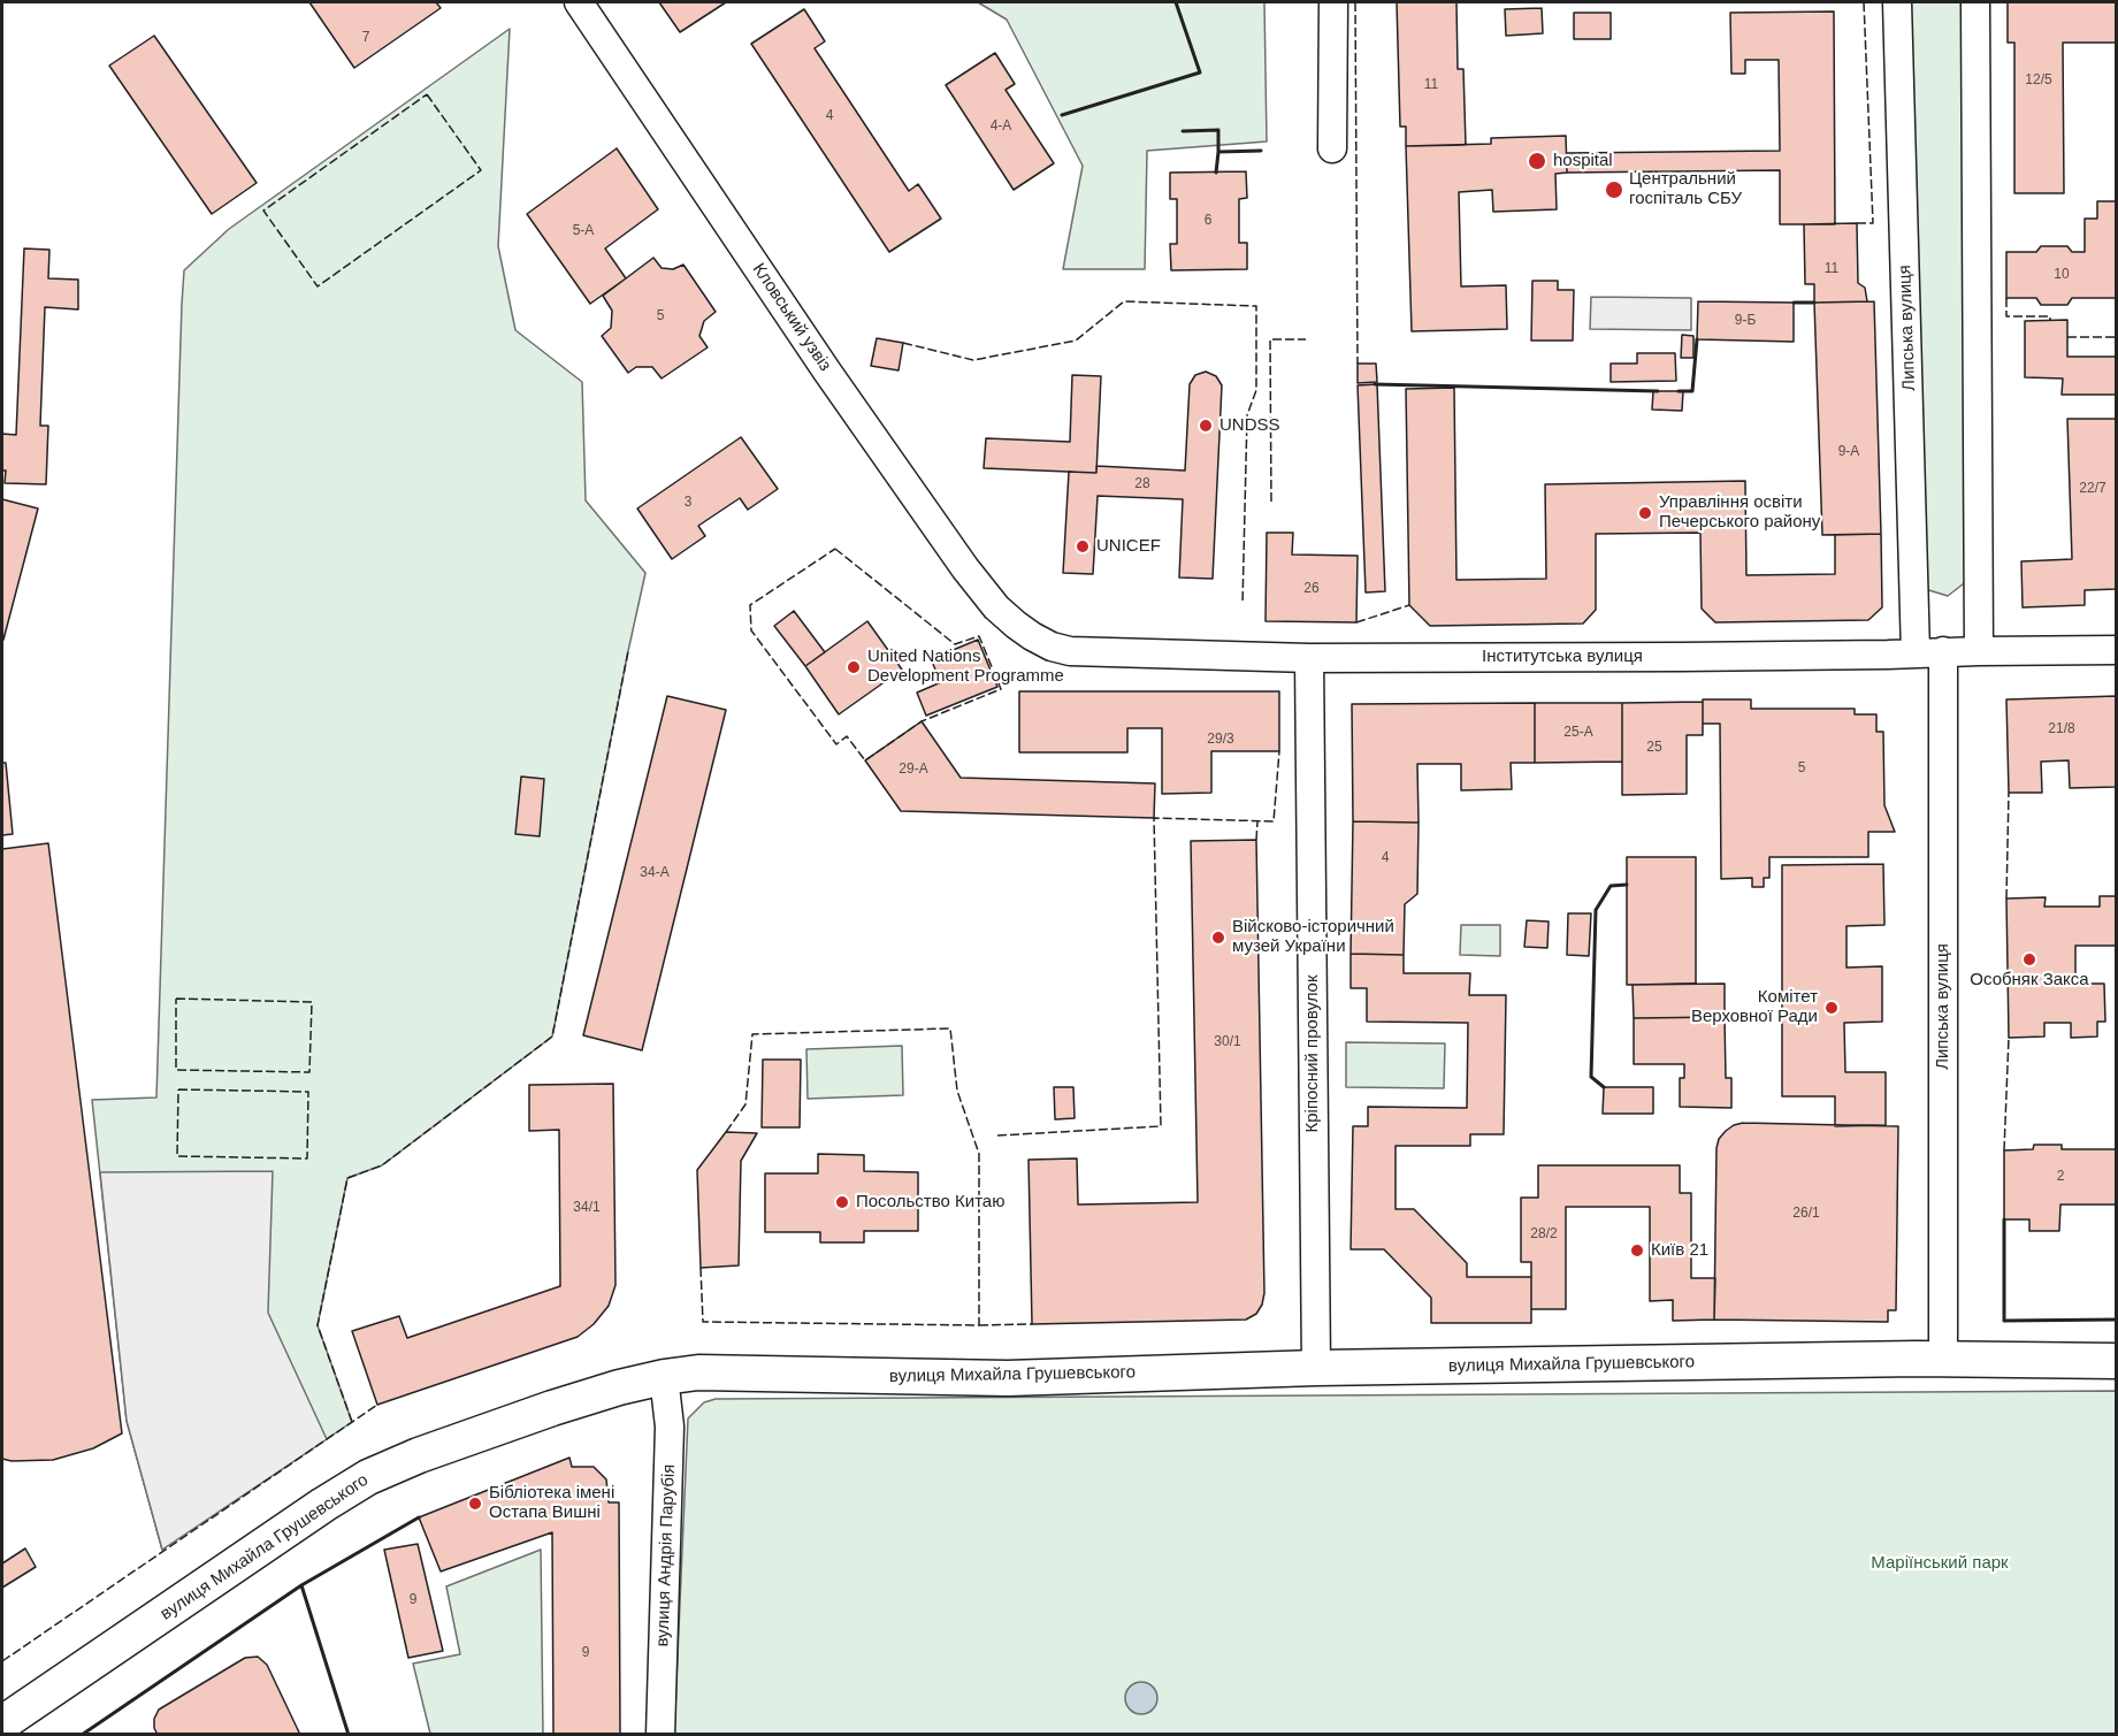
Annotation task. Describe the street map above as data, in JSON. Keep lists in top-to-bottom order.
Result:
{
  "streets": {
    "main road": ["вулиця Михайла Грушевського"],
    "street": [
      "Кловський узвіз",
      "Липська вулиця",
      "Інститутська вулиця",
      "Кріпосний провулок",
      "вулиця Андрія Парубія"
    ]
  },
  "crossings": [
    ["Кловський узвіз", "Інститутська вулиця"],
    ["Липська вулиця", "Інститутська вулиця"],
    ["Липська вулиця", "вулиця Михайла Грушевського"],
    ["Інститутська вулиця", "Кріпосний провулок"],
    ["Кріпосний провулок", "вулиця Михайла Грушевського"],
    ["вулиця Михайла Грушевського", "вулиця Андрія Парубія"]
  ],
  "parks": ["Маріїнський парк"],
  "places": [
    "hospital",
    "Центральний госпіталь СБУ",
    "UNDSS",
    "Управління освіти Печерського району",
    "UNICEF",
    "United Nations Development Programme",
    "Війсково-історичний музей України",
    "Особняк Закса",
    "Комітет Верховної Ради",
    "Посольство Китаю",
    "Київ 21",
    "Бібліотека імені Остапа Вишні"
  ],
  "house_numbers": [
    "7",
    "12/5",
    "11",
    "4",
    "4-А",
    "6",
    "5-А",
    "11",
    "10",
    "5",
    "9-Б",
    "9-А",
    "28",
    "22/7",
    "3",
    "26",
    "21/8",
    "25-А",
    "29/3",
    "25",
    "5",
    "29-А",
    "4",
    "34-А",
    "30/1",
    "2",
    "34/1",
    "26/1",
    "28/2",
    "9",
    "9"
  ]
}
